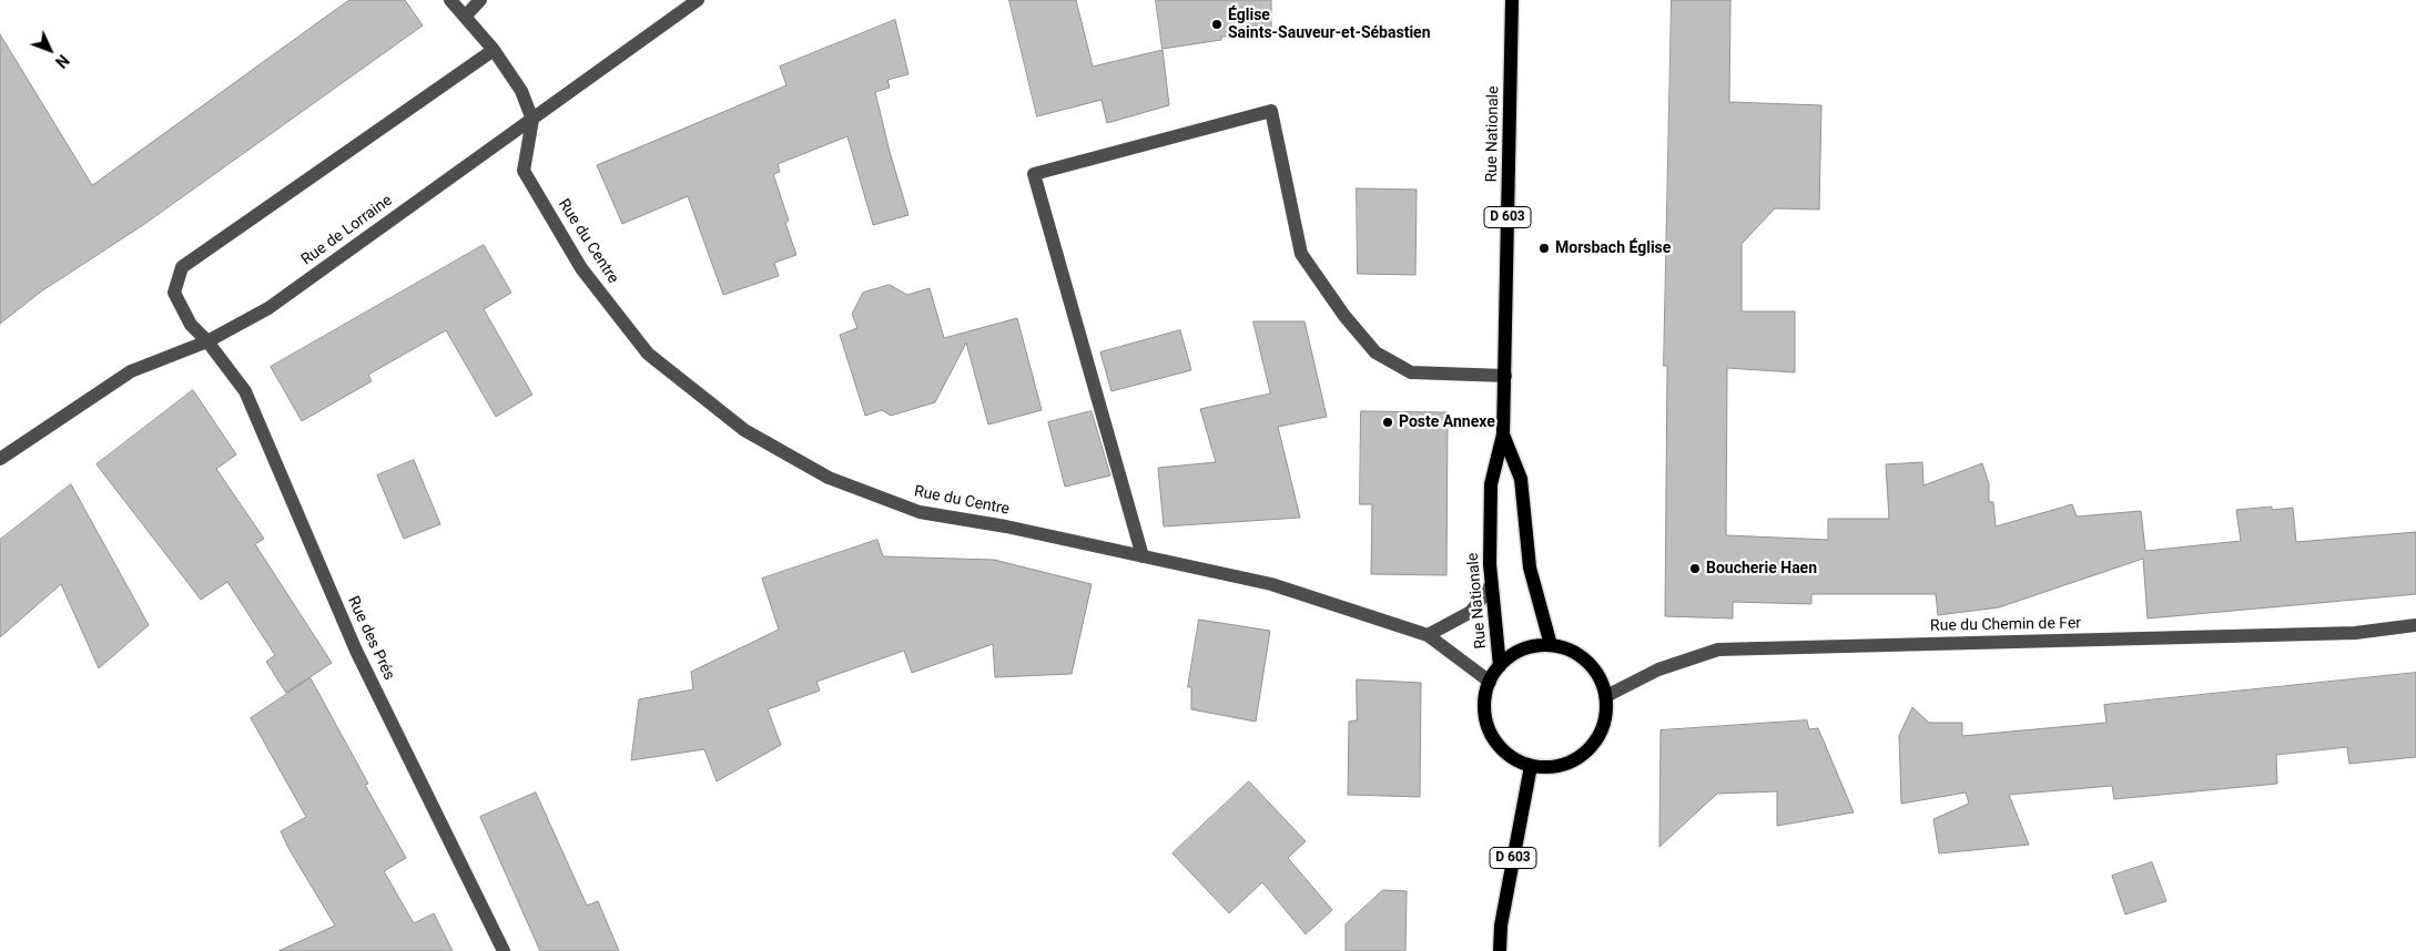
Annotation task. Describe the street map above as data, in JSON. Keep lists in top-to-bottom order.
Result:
{
  "streets": {
    "main road": ["Rue Nationale", "D 603"],
    "street": [
      "Rue de Lorraine",
      "Rue du Centre",
      "Rue du Chemin de Fer",
      "Rue des Prés"
    ]
  },
  "crossings": [
    ["Rue Nationale", "D 603"],
    ["Rue Nationale", "Rue du Centre"],
    ["Rue Nationale", "Rue du Chemin de Fer"],
    ["D 603", "Rue du Centre"],
    ["D 603", "Rue du Chemin de Fer"],
    ["Rue de Lorraine", "Rue du Centre"],
    ["Rue de Lorraine", "Rue des Prés"],
    ["Rue du Centre", "Rue du Chemin de Fer"]
  ],
  "places": [
    "Église Saints-Sauveur-et-Sébastien",
    "Morsbach Église",
    "Poste Annexe",
    "Boucherie Haen"
  ],
  "north": "bottom right"
}
